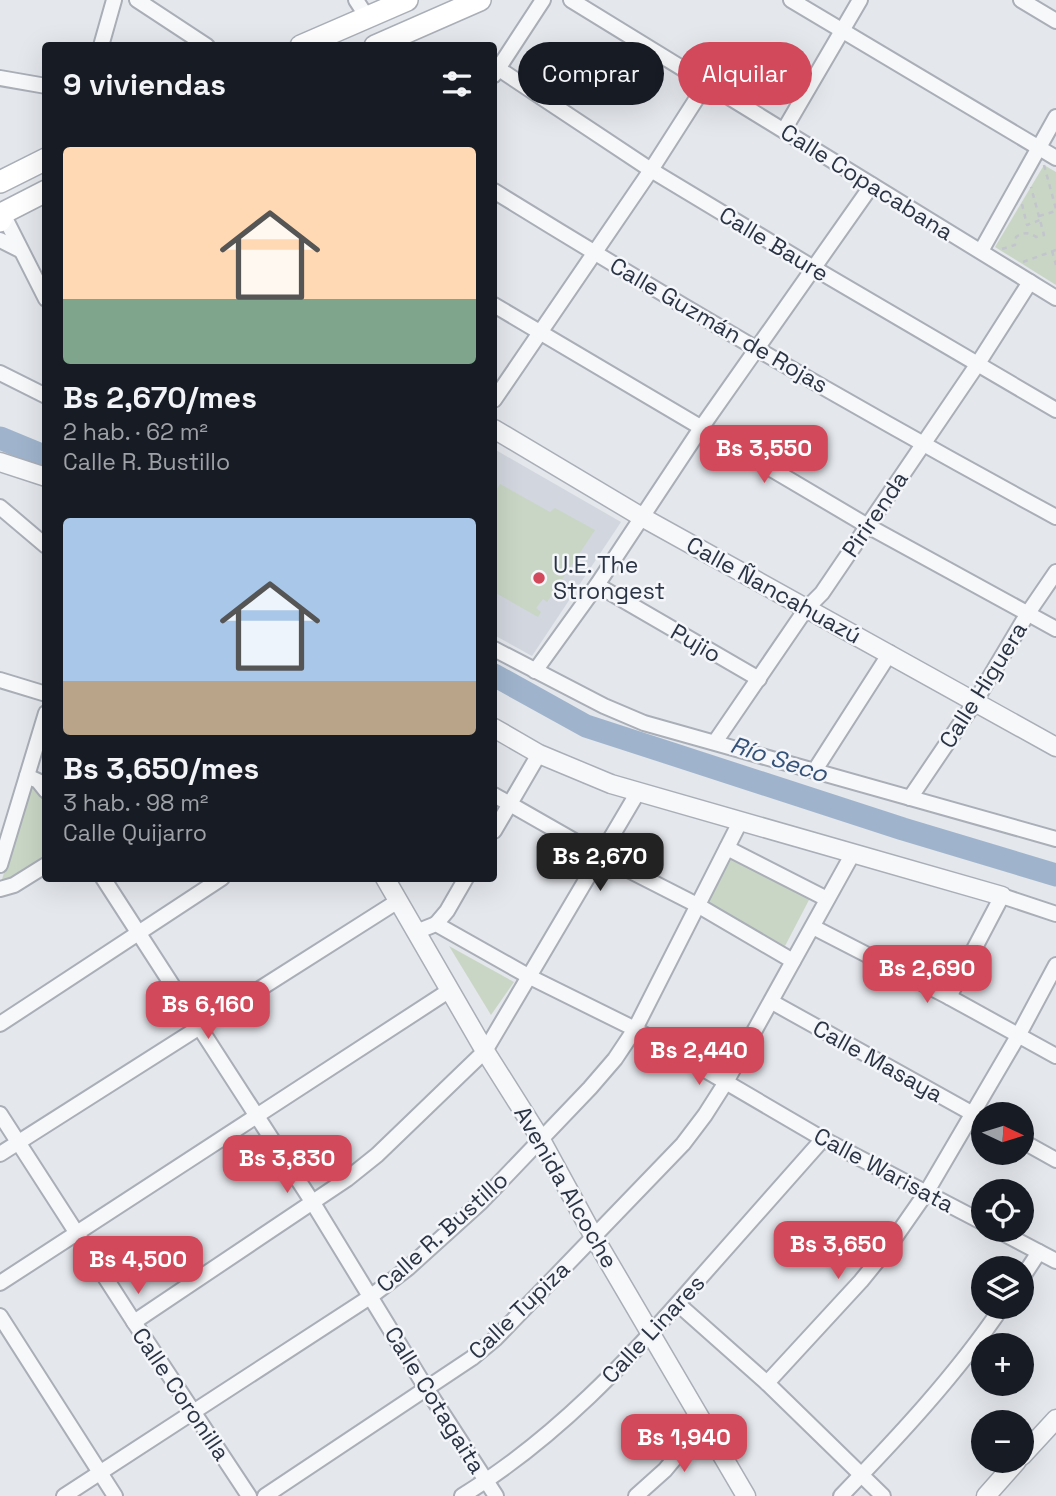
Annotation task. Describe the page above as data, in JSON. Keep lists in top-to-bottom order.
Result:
{
  "streets": {
    "street": [
      "Calle Copacabana",
      "Calle Baure",
      "Calle Guzmán de Rojas",
      "Pirirenda",
      "Calle Ñancahuazú",
      "Pujio",
      "Calle Higuera",
      "Calle Masaya",
      "Calle Warisata",
      "Avenida Alcoche",
      "Calle R. Bustillo",
      "Calle Tupiza",
      "Calle Linares",
      "Calle Coronilla",
      "Calle Cotagaita"
    ]
  },
  "crossings": [
    ["Calle Copacabana", "Pirirenda"],
    ["Calle Baure", "Pirirenda"],
    ["Calle Guzmán de Rojas", "Pirirenda"],
    ["Pirirenda", "Calle Ñancahuazú"],
    ["Pirirenda", "Pujio"],
    ["Calle Ñancahuazú", "Calle Higuera"],
    ["Calle Masaya", "Calle Tupiza"],
    ["Calle Warisata", "Calle R. Bustillo"],
    ["Calle Warisata", "Calle Tupiza"],
    ["Calle Warisata", "Calle Linares"],
    ["Avenida Alcoche", "Calle R. Bustillo"],
    ["Avenida Alcoche", "Calle Tupiza"],
    ["Avenida Alcoche", "Calle Linares"],
    ["Calle R. Bustillo", "Calle Coronilla"],
    ["Calle R. Bustillo", "Calle Cotagaita"],
    ["Calle Tupiza", "Calle Cotagaita"],
    ["Calle Linares", "Calle Cotagaita"]
  ],
  "water": ["Río Seco"],
  "places": ["U.E. The Strongest"],
  "north": "right",
  "page": {
    "chip": ["Comprar", "Alquilar"],
    "heading": "9 viviendas",
    "list": [
      {
        "name": "Bs 2,670/mes",
        "note": "2 hab. · 62 m² · Calle R. Bustillo"
      },
      {
        "name": "Bs 3,650/mes",
        "note": "3 hab. · 98 m² · Calle Quijarro"
      }
    ],
    "price": [
      "Bs 3,550",
      "Bs 2,670",
      "Bs 2,690",
      "Bs 6,160",
      "Bs 2,440",
      "Bs 3,830",
      "Bs 3,650",
      "Bs 4,500",
      "Bs 1,940"
    ],
    "map_buttons": ["+", "−"]
  }
}
